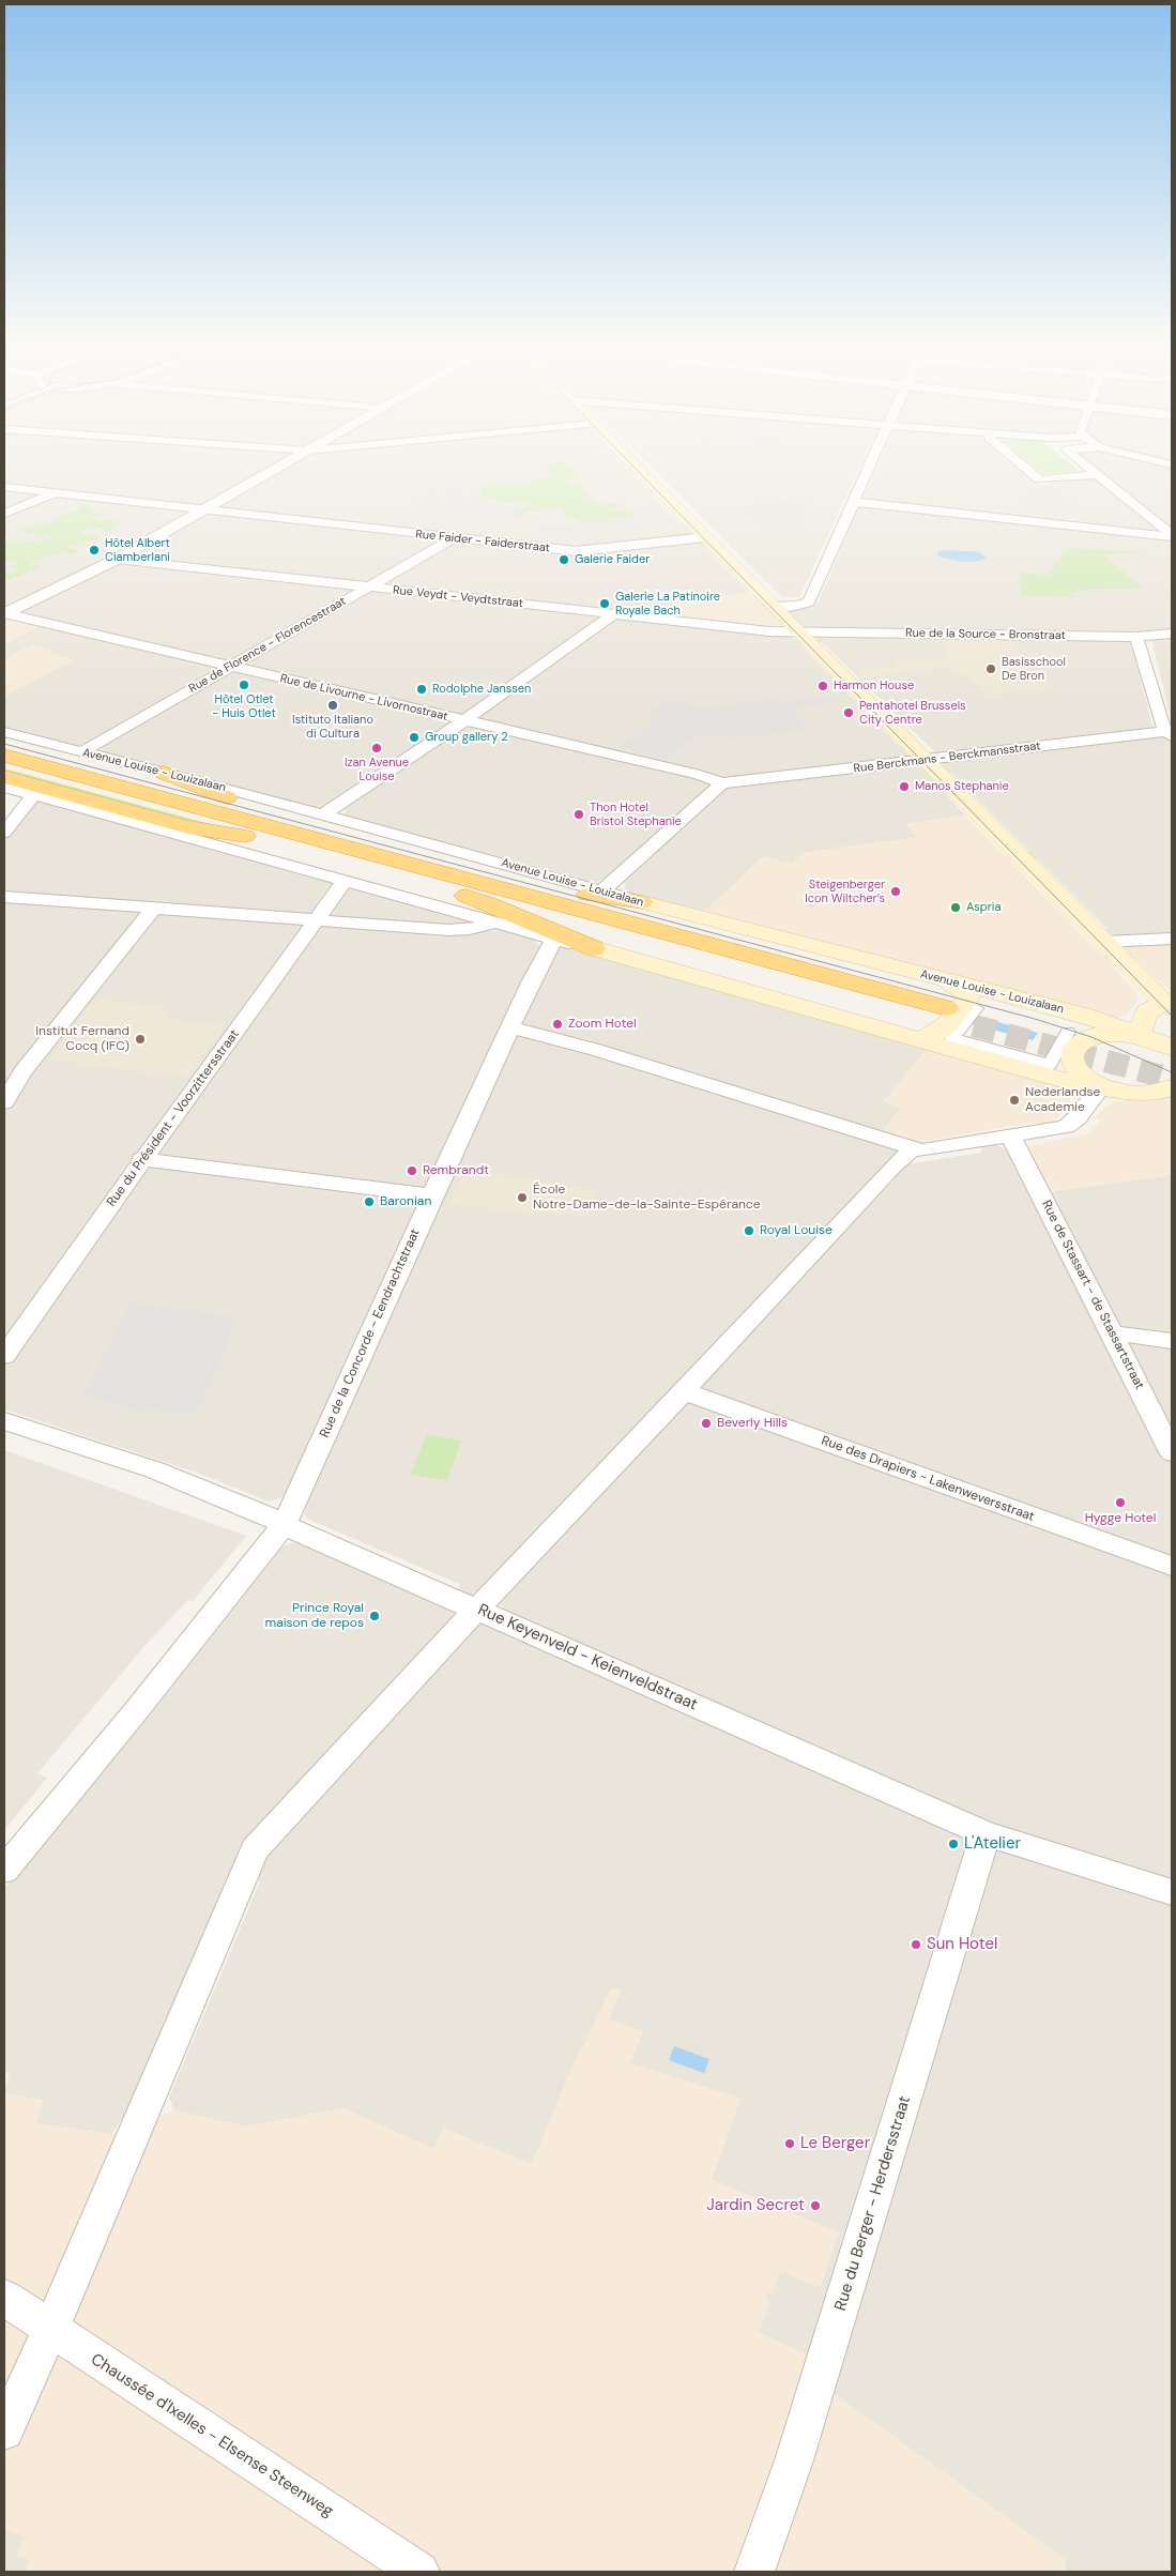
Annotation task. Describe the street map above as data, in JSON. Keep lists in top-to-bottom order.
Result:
{
  "streets": {
    "highway": ["Avenue Louise - Louizalaan"],
    "street": [
      "Rue Faider - Faiderstraat",
      "Rue Veydt - Veydtstraat",
      "Rue de la Source - Bronstraat",
      "Rue de Florence - Florencestraat",
      "Rue de Livourne - Livornostraat",
      "Rue Berckmans - Berckmansstraat",
      "Rue du Président - Voorzittersstraat",
      "Rue de Stassart - de Stassartstraat",
      "Rue de la Concorde - Eendrachtstraat",
      "Rue des Drapiers - Lakenweversstraat",
      "Rue Keyenveld - Keienveldstraat",
      "Rue du Berger - Herdersstraat",
      "Chaussée d'Ixelles - Elsense Steenweg"
    ]
  },
  "crossings": [
    ["Rue Faider - Faiderstraat", "Rue de Florence - Florencestraat"],
    ["Rue Veydt - Veydtstraat", "Rue de la Source - Bronstraat"],
    ["Rue Veydt - Veydtstraat", "Rue de Florence - Florencestraat"],
    ["Rue de Florence - Florencestraat", "Rue de Livourne - Livornostraat"],
    ["Rue de Florence - Florencestraat", "Avenue Louise - Louizalaan"],
    ["Rue de Livourne - Livornostraat", "Rue Berckmans - Berckmansstraat"],
    ["Rue de la Concorde - Eendrachtstraat", "Rue Keyenveld - Keienveldstraat"],
    ["Rue Keyenveld - Keienveldstraat", "Rue du Berger - Herdersstraat"]
  ],
  "places": [
    "Hôtel Albert Ciamberlani",
    "Galerie Faider",
    "Galerie La Patinoire Royale Bach",
    "Basisschool De Bron",
    "Hôtel Otlet - Huis Otlet",
    "Harmon House",
    "Rodolphe Janssen",
    "Istituto Italiano di Cultura",
    "Pentahotel Brussels City Centre",
    "Group gallery 2",
    "Izan Avenue Louise",
    "Manos Stephanie",
    "Thon Hotel Bristol Stephanie",
    "Steigenberger Icon Wiltcher’s",
    "Aspria",
    "Zoom Hotel",
    "Institut Fernand Cocq (IFC)",
    "Nederlandse Academie",
    "Rembrandt",
    "École Notre-Dame-de-la-Sainte-Espérance",
    "Baronian",
    "Royal Louise",
    "Beverly Hills",
    "Hygge Hotel",
    "Prince Royal maison de repos",
    "L'Atelier",
    "Sun Hotel",
    "Le Berger",
    "Jardin Secret"
  ]
}
